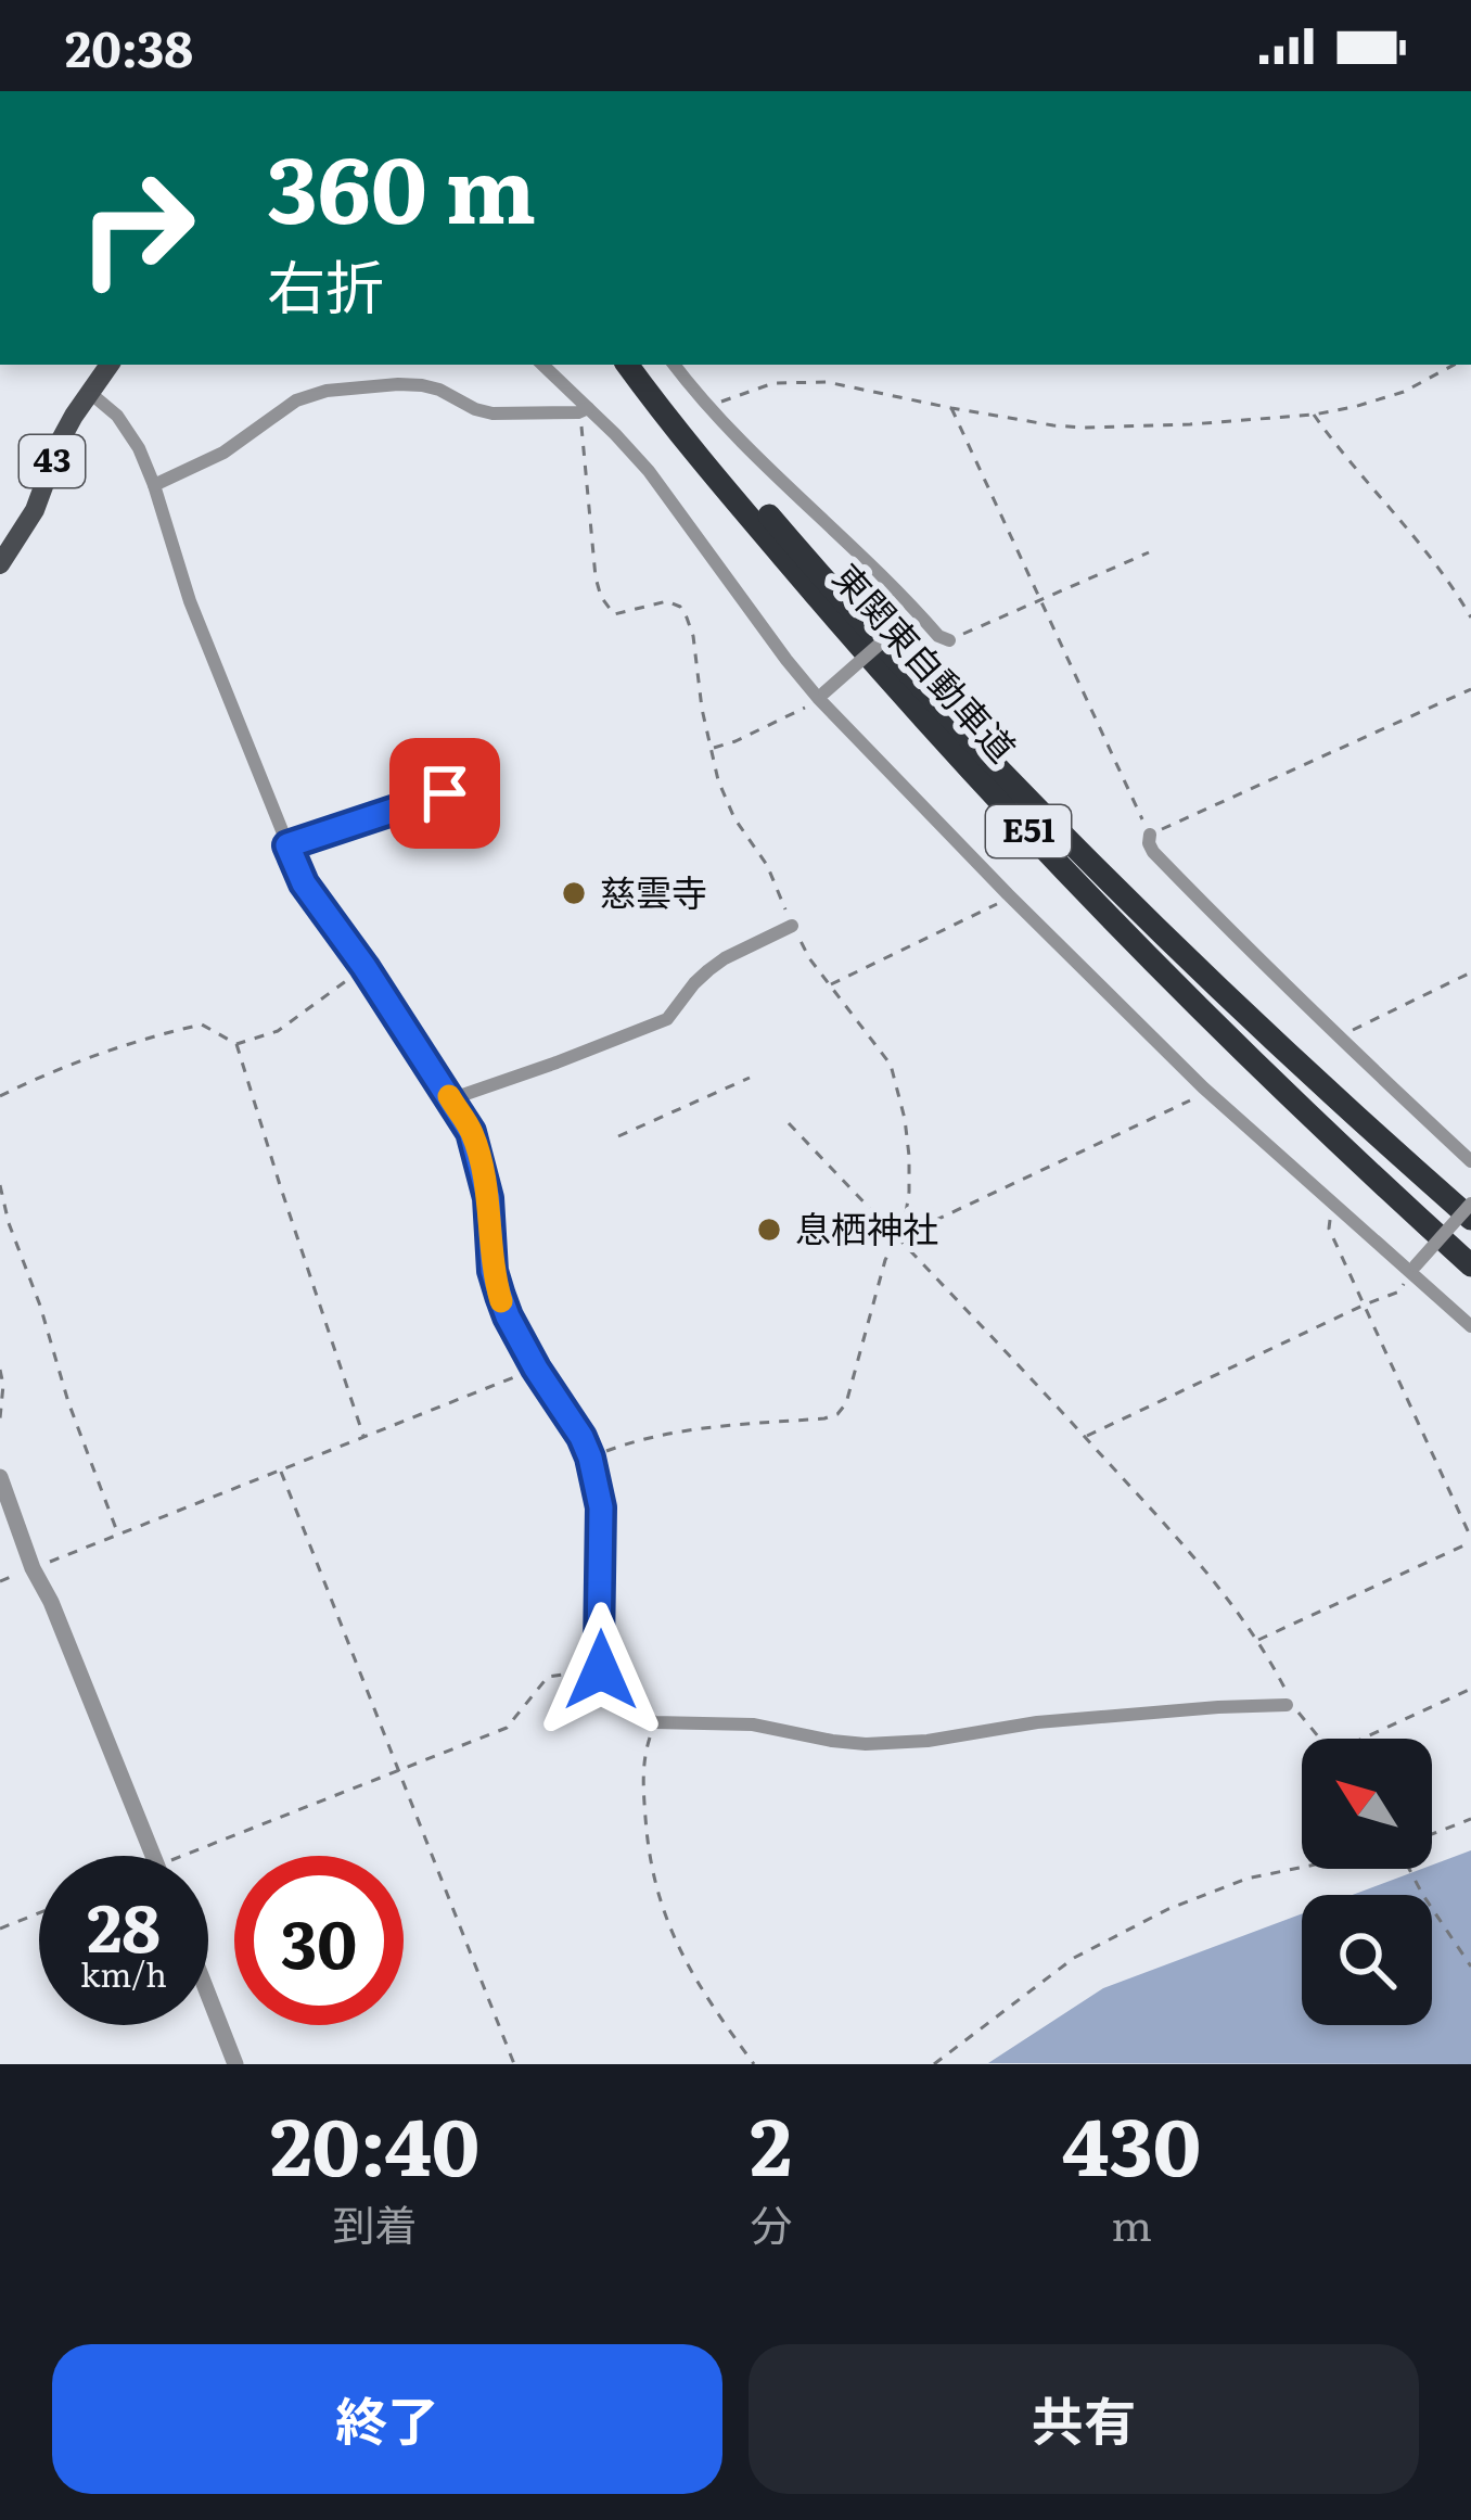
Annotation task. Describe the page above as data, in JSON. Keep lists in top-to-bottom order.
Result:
{
  "streets": {
    "highway": ["東関東自動車道", "E51"],
    "main road": ["43"]
  },
  "places": ["慈雲寺", "息栖神社"],
  "north": "top left",
  "page": {
    "status": "20:38",
    "turn": ["360 m", "右折"],
    "speed": "28 km/h",
    "limit": "30",
    "eta": [
      "20:40",
      "到着",
      "2",
      "分",
      "430",
      "m"
    ],
    "buttons": ["終了", "共有"]
  }
}
